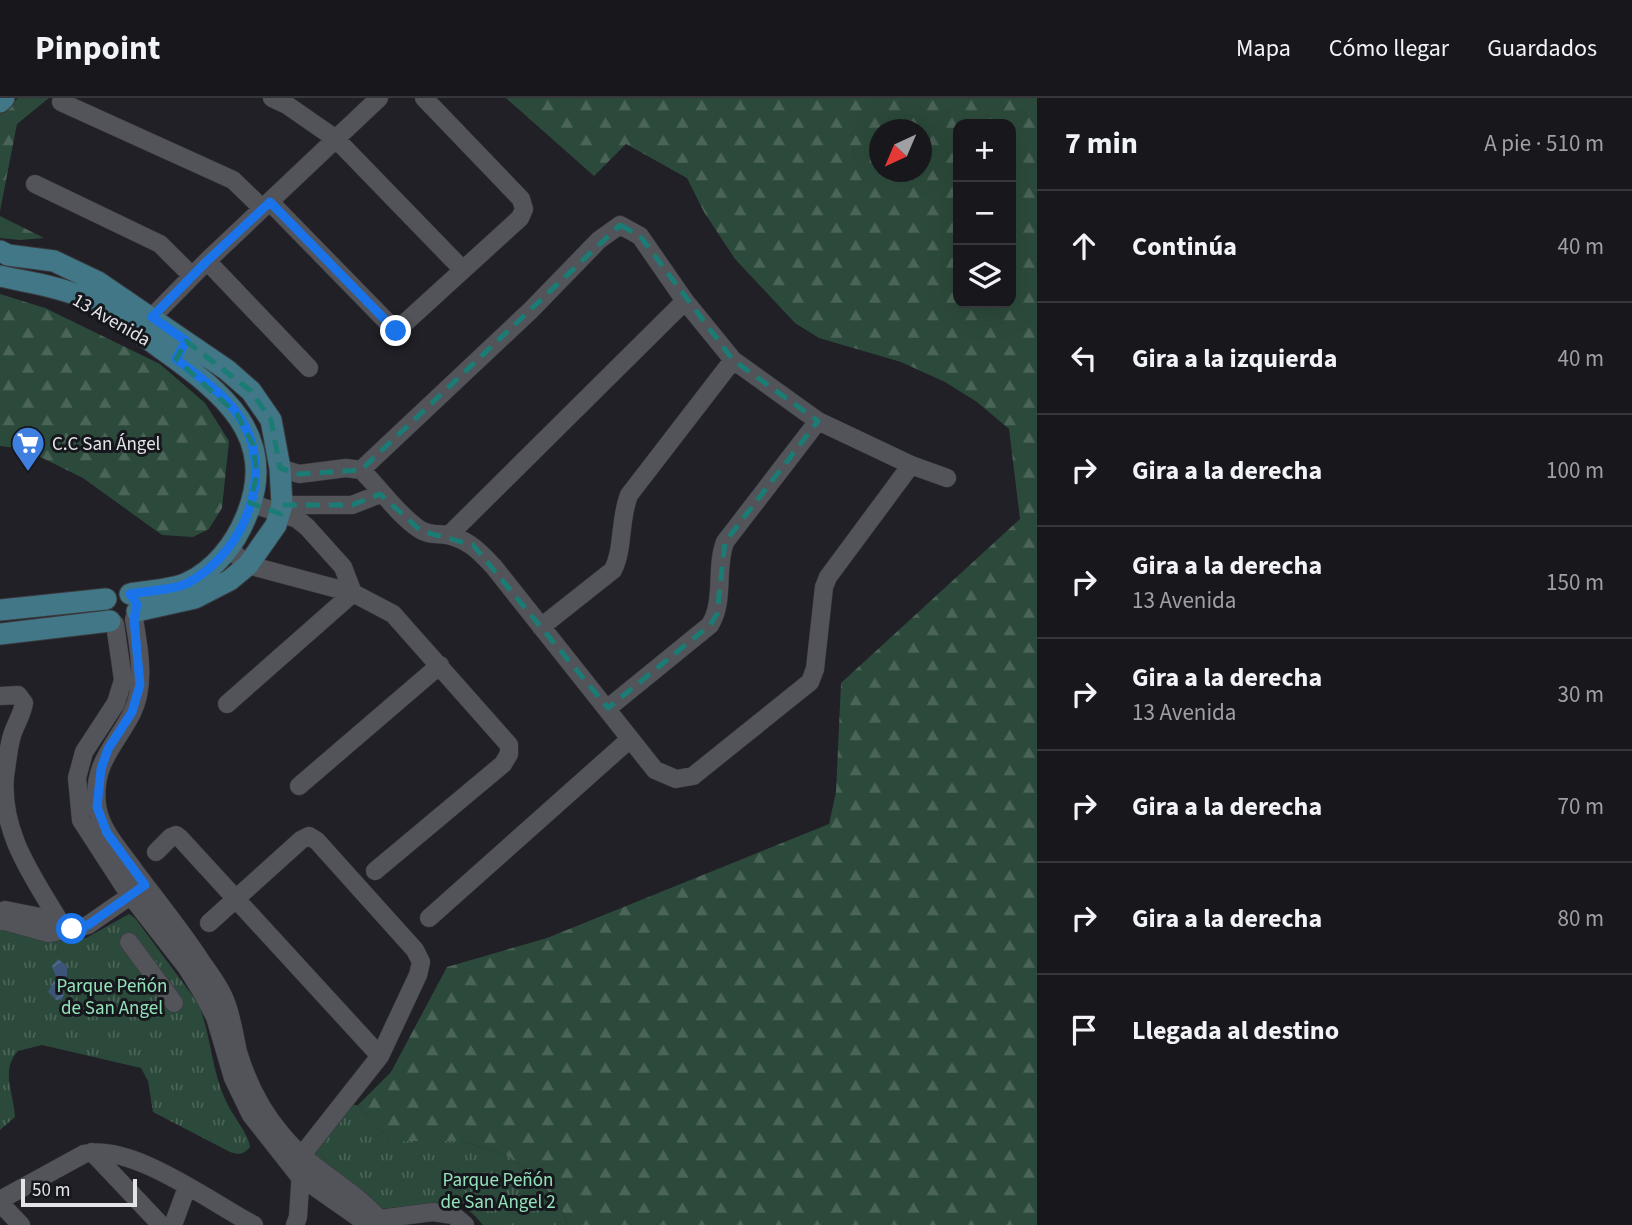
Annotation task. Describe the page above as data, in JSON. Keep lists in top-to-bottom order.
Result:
{
  "streets": {
    "street": ["13 Avenida"]
  },
  "parks": ["Parque Peñón de San Angel", "Parque Peñón de San Angel 2"],
  "places": {
    "supermarket": ["C.C San Ángel"]
  },
  "scale_bar": "50 m",
  "north": "bottom left",
  "page": {
    "header": "Pinpoint",
    "nav": ["Mapa", "Cómo llegar", "Guardados"],
    "heading": ["7 min", "A pie · 510 m"],
    "map_buttons": ["+", "−"],
    "list": [
      ["Continúa", "40 m"],
      ["Gira a la izquierda", "40 m"],
      ["Gira a la derecha", "100 m"],
      ["Gira a la derecha", "13 Avenida", "150 m"],
      ["Gira a la derecha", "13 Avenida", "30 m"],
      ["Gira a la derecha", "70 m"],
      ["Gira a la derecha", "80 m"],
      "Llegada al destino"
    ],
    "scale": "50 m"
  }
}
